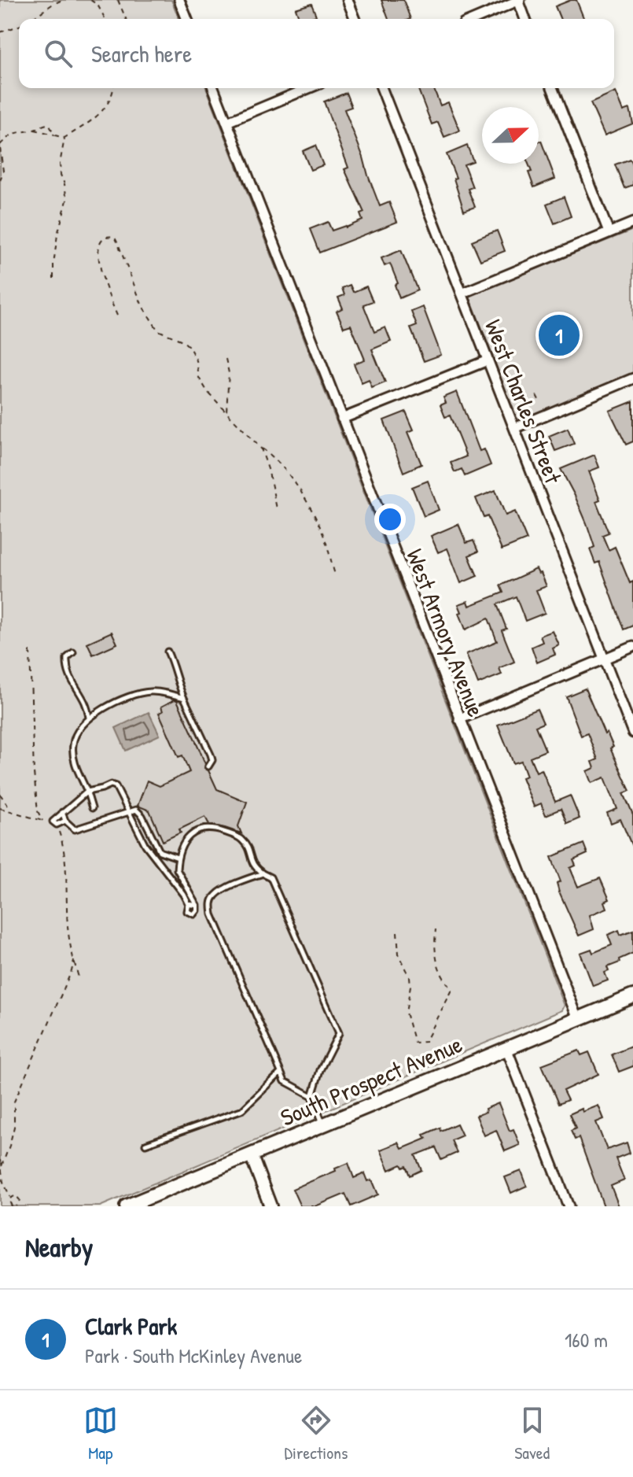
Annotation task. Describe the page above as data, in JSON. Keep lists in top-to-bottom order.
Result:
{
  "streets": {
    "main road": ["South Prospect Avenue"],
    "street": ["West Charles Street", "West Armory Avenue"]
  },
  "crossings": [
    ["West Armory Avenue", "South Prospect Avenue"]
  ],
  "north": "right",
  "page": {
    "search": "Search here",
    "pins": "1",
    "heading": "Nearby",
    "list": [
      {
        "mark": "1",
        "name": "Clark Park",
        "note": "Park · South McKinley Avenue",
        "value": "160 m"
      }
    ],
    "nav": ["Map", "Directions", "Saved"]
  }
}
